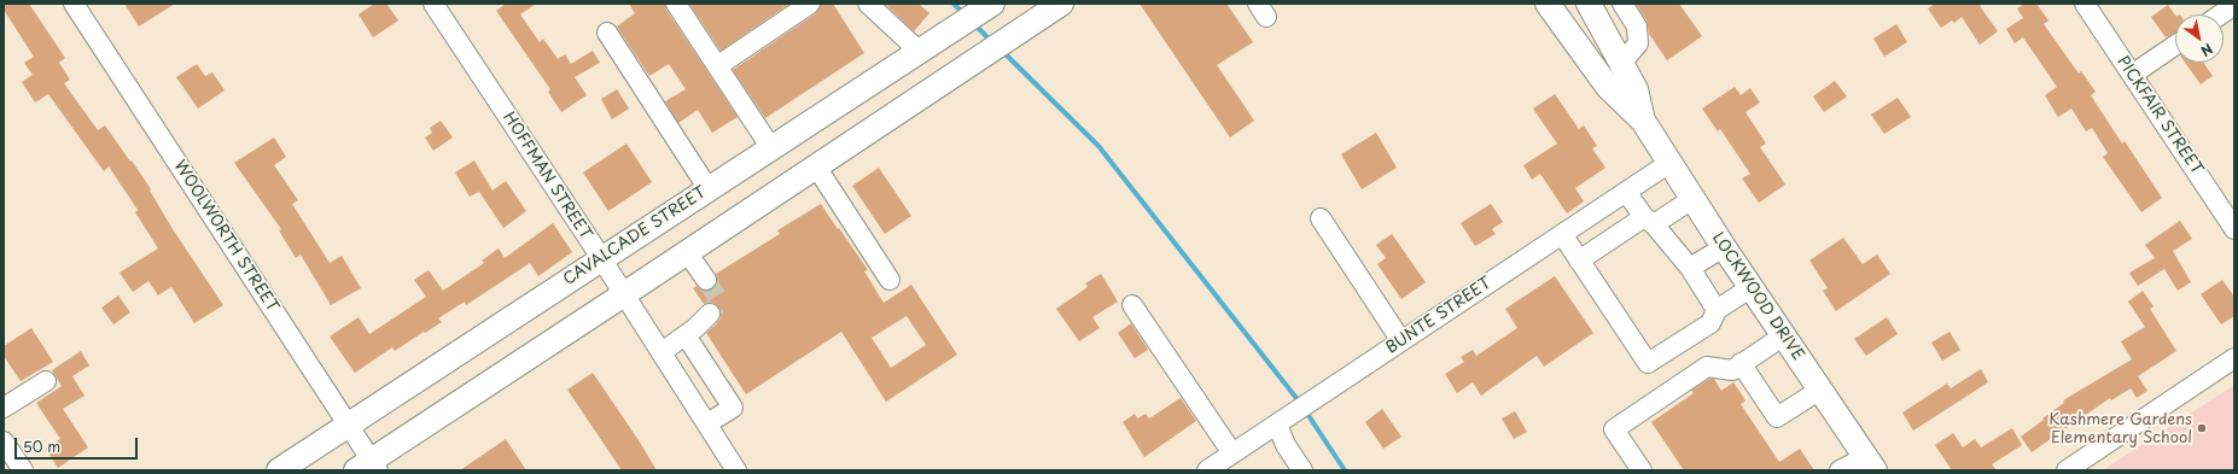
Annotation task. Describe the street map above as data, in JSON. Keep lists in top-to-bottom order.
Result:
{
  "streets": {
    "main road": ["CAVALCADE STREET", "LOCKWOOD DRIVE"],
    "street": [
      "PICKFAIR STREET",
      "HOFFMAN STREET",
      "WOOLWORTH STREET",
      "BUNTE STREET"
    ]
  },
  "crossings": [
    ["HOFFMAN STREET", "CAVALCADE STREET"],
    ["WOOLWORTH STREET", "CAVALCADE STREET"],
    ["LOCKWOOD DRIVE", "BUNTE STREET"]
  ],
  "places": ["Kashmere Gardens Elementary School"],
  "scale_bar": "50 m",
  "north": "bottom right"
}
